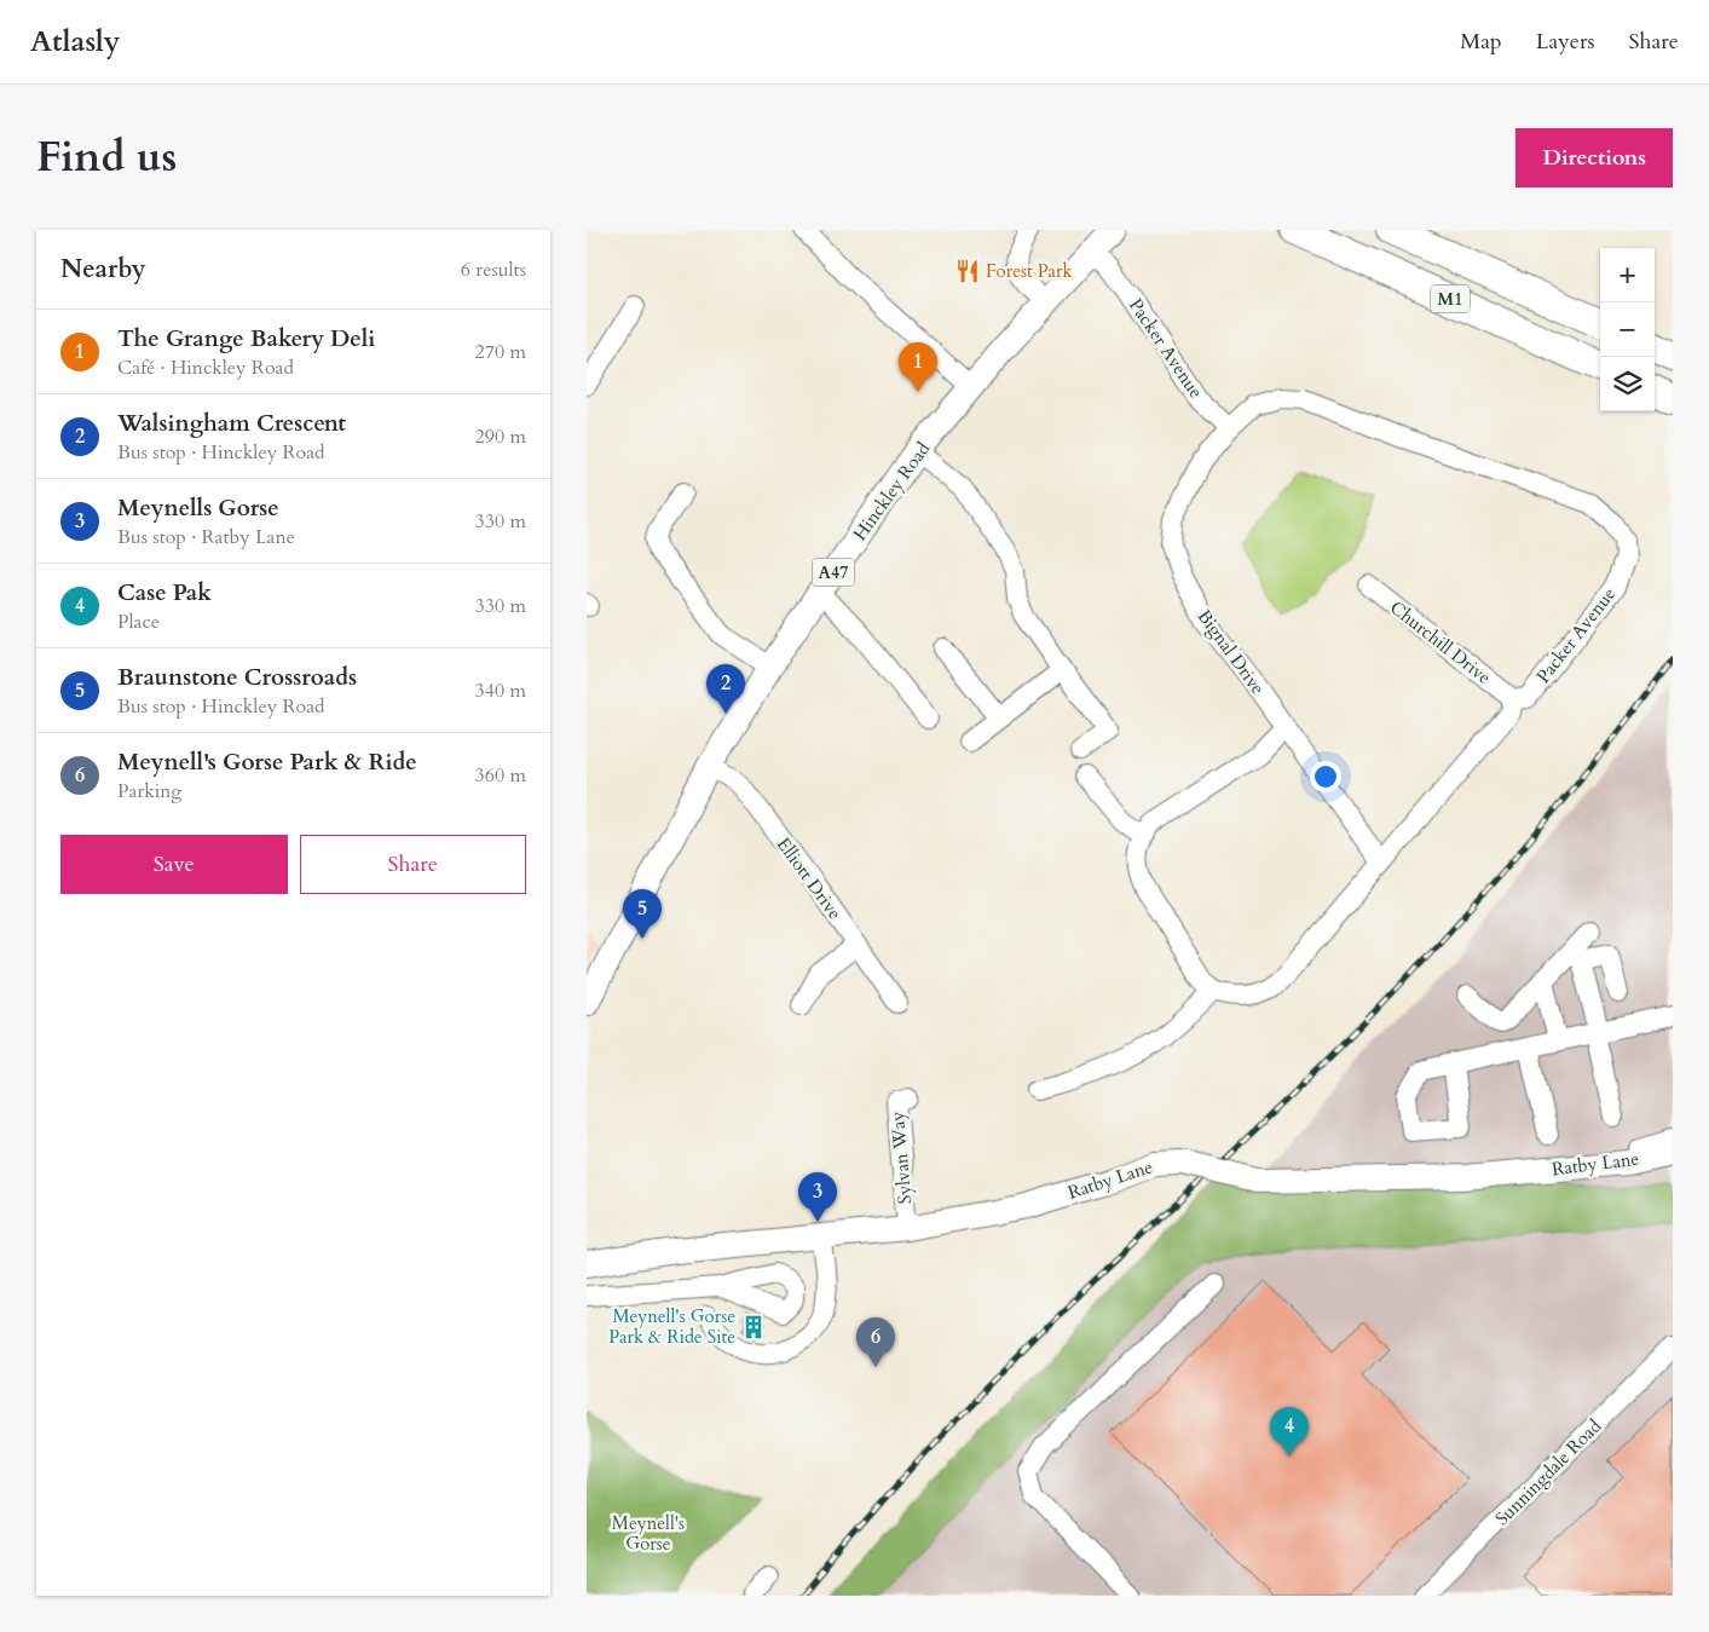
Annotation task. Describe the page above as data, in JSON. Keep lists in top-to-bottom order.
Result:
{
  "streets": {
    "highway": ["M1"],
    "main road": ["Hinckley Road", "A47", "Ratby Lane"],
    "street": [
      "Packer Avenue",
      "Churchill Drive",
      "Bignal Drive",
      "Elliott Drive",
      "Sylvan Way",
      "Sunningdale Road"
    ]
  },
  "crossings": [
    ["Packer Avenue", "Hinckley Road"],
    ["Packer Avenue", "Churchill Drive"],
    ["Packer Avenue", "Bignal Drive"],
    ["Hinckley Road", "Elliott Drive"],
    ["Sylvan Way", "Ratby Lane"]
  ],
  "parks": ["Meynell's Gorse"],
  "places": {
    "restaurant": ["Forest Park"],
    "building": ["Meynell's Gorse Park & Ride Site"]
  },
  "page": {
    "header": "Atlasly",
    "nav": ["Map", "Layers", "Share"],
    "title": "Find us",
    "buttons": [
      "Directions",
      ["Save", "Share"]
    ],
    "heading": ["Nearby", "6 results"],
    "map_buttons": ["+", "−"],
    "list": [
      {
        "mark": "1",
        "name": "The Grange Bakery Deli",
        "note": "Café · Hinckley Road",
        "value": "270 m"
      },
      {
        "mark": "2",
        "name": "Walsingham Crescent",
        "note": "Bus stop · Hinckley Road",
        "value": "290 m"
      },
      {
        "mark": "3",
        "name": "Meynells Gorse",
        "note": "Bus stop · Ratby Lane",
        "value": "330 m"
      },
      {
        "mark": "4",
        "name": "Case Pak",
        "note": "Place",
        "value": "330 m"
      },
      {
        "mark": "5",
        "name": "Braunstone Crossroads",
        "note": "Bus stop · Hinckley Road",
        "value": "340 m"
      },
      {
        "mark": "6",
        "name": "Meynell's Gorse Park & Ride",
        "note": "Parking",
        "value": "360 m"
      }
    ],
    "pins": [
      "1",
      "2",
      "5",
      "3",
      "6",
      "4"
    ]
  }
}
